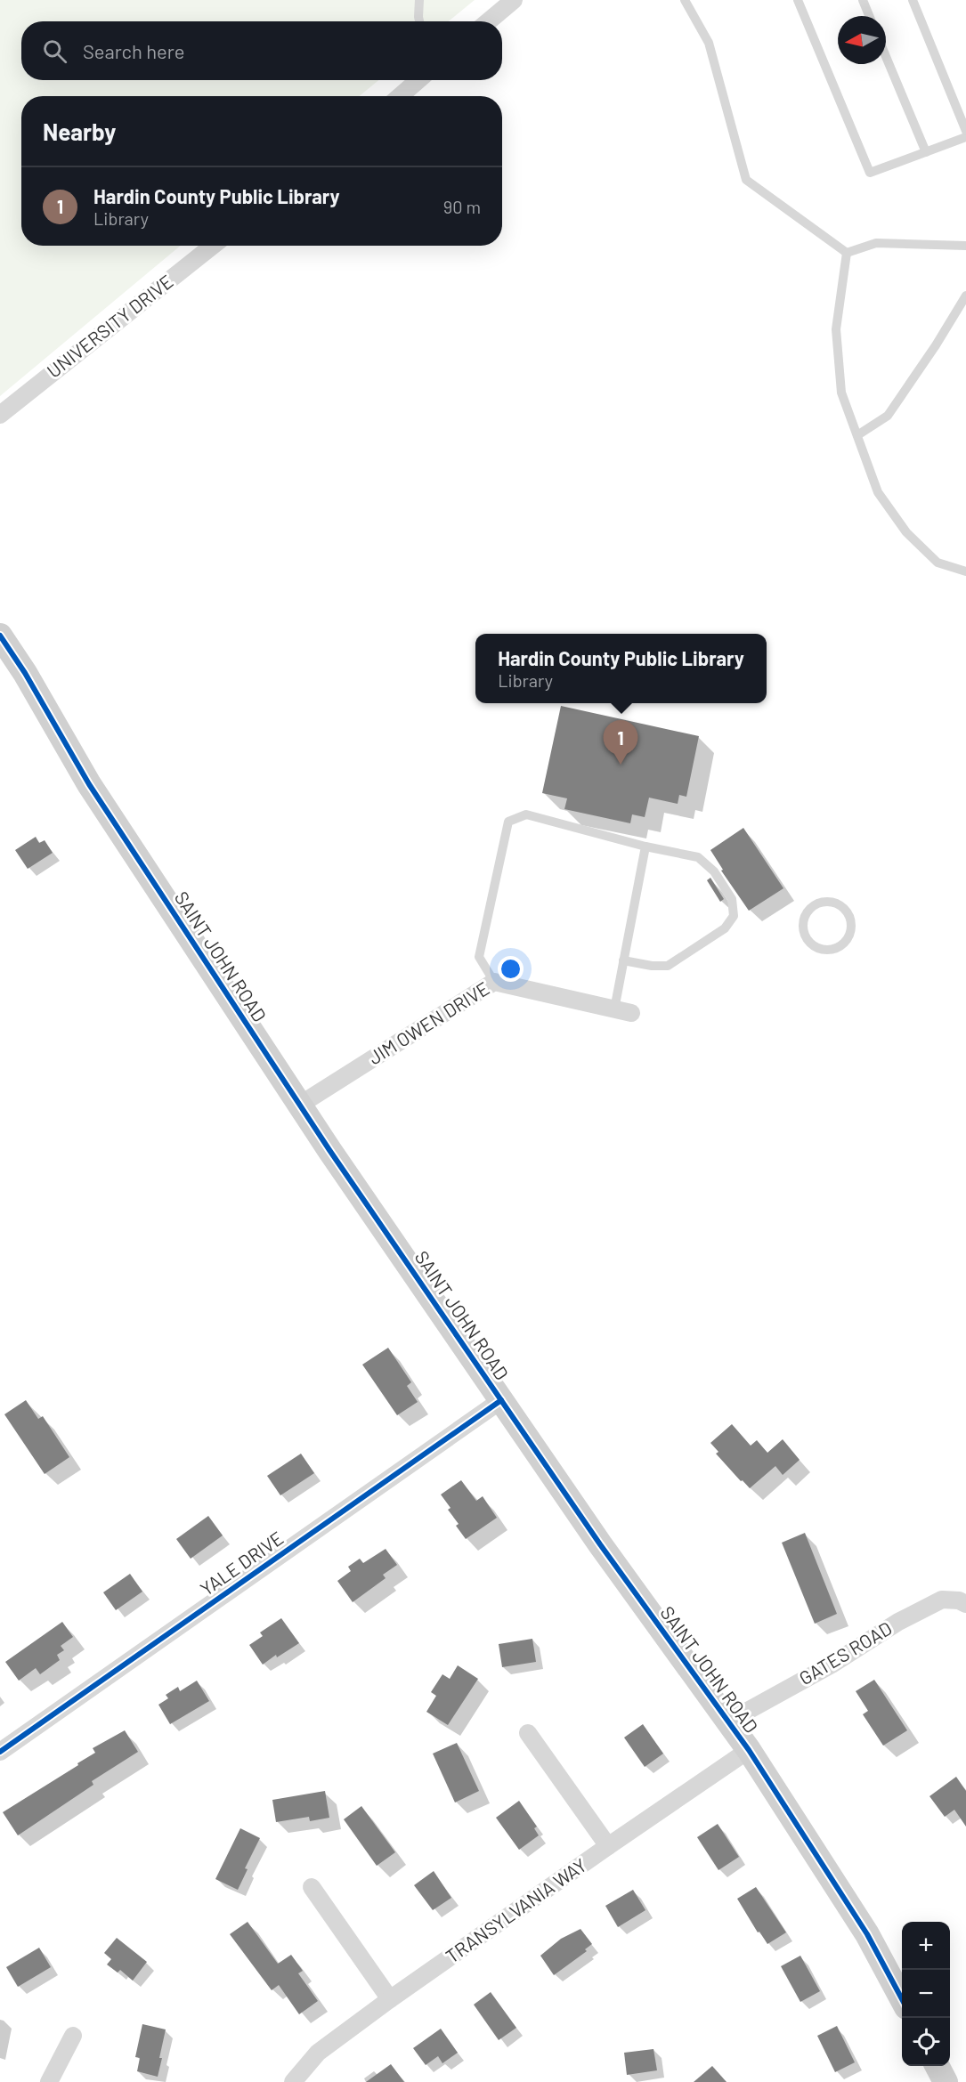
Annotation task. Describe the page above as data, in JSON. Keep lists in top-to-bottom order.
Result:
{
  "streets": {
    "street": [
      "UNIVERSITY DRIVE",
      "SAINT JOHN ROAD",
      "JIM OWEN DRIVE",
      "YALE DRIVE",
      "GATES ROAD",
      "TRANSYLVANIA WAY"
    ]
  },
  "crossings": [
    ["SAINT JOHN ROAD", "JIM OWEN DRIVE"],
    ["SAINT JOHN ROAD", "YALE DRIVE"],
    ["SAINT JOHN ROAD", "GATES ROAD"],
    ["SAINT JOHN ROAD", "TRANSYLVANIA WAY"]
  ],
  "north": "left",
  "page": {
    "search": "Search here",
    "heading": "Nearby",
    "list": [
      {
        "mark": "1",
        "name": "Hardin County Public Library",
        "note": "Library",
        "value": "90 m"
      }
    ],
    "popup": ["Hardin County Public Library", "Library"],
    "pins": "1",
    "map_buttons": ["+", "−"]
  }
}
